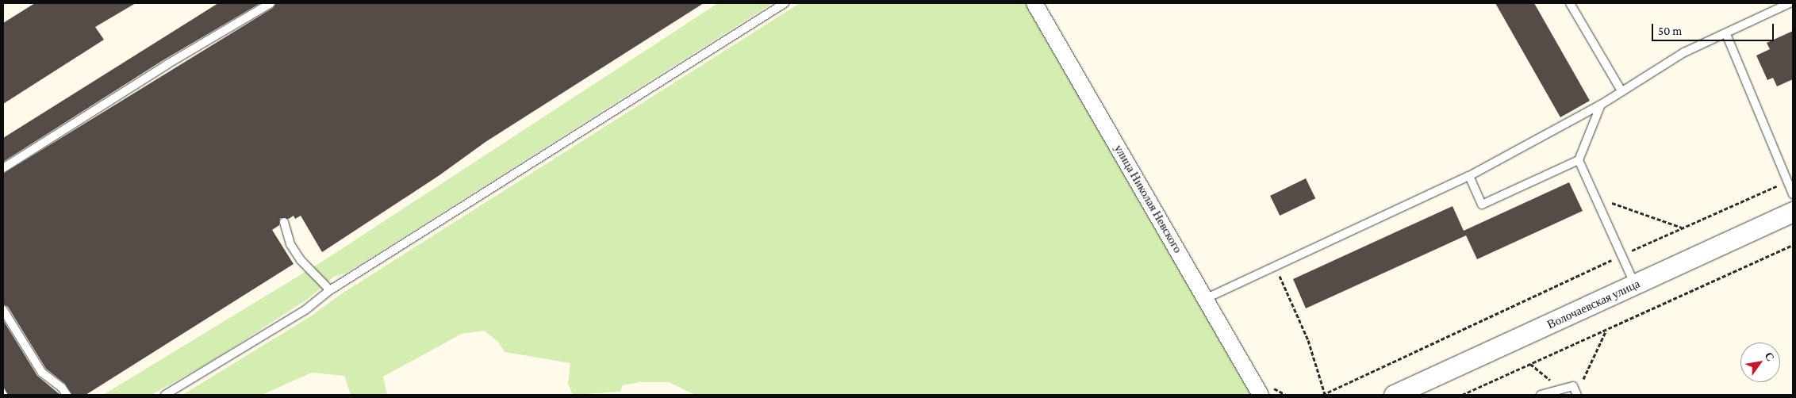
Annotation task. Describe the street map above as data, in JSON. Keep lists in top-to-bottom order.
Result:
{
  "streets": {
    "street": ["улица Николая Невского", "Волочаевская улица"]
  },
  "scale_bar": "50 m",
  "north": "top right"
}
